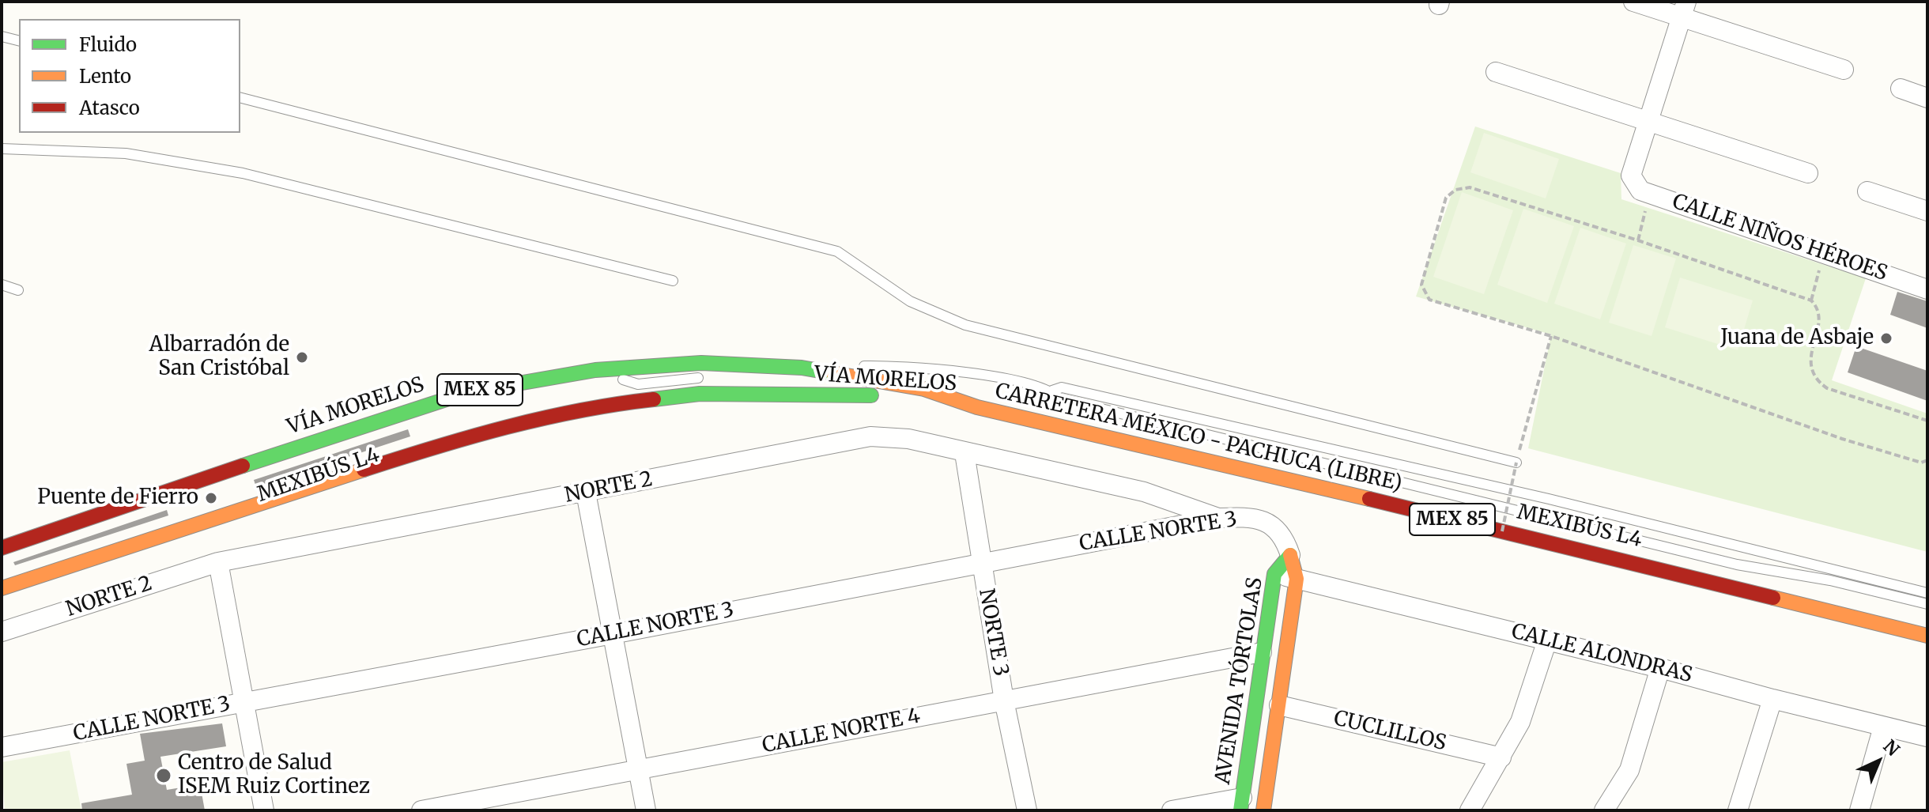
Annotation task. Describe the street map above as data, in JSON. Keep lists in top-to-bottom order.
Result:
{
  "streets": {
    "main road": [
      "VÍA MORELOS",
      "MEX 85",
      "CARRETERA MÉXICO - PACHUCA (LIBRE)",
      "AVENIDA TÓRTOLAS"
    ],
    "street": [
      "CALLE NIÑOS HÉROES",
      "NORTE 2",
      "CALLE NORTE 3",
      "NORTE 3",
      "CALLE ALONDRAS",
      "CALLE NORTE 4",
      "CUCLILLOS"
    ],
    "lane": ["MEXIBÚS L4"]
  },
  "crossings": [
    ["VÍA MORELOS", "CARRETERA MÉXICO - PACHUCA (LIBRE)"],
    ["VÍA MORELOS", "MEXIBÚS L4"],
    ["NORTE 2", "CALLE NORTE 3"],
    ["NORTE 2", "NORTE 3"],
    ["CALLE NORTE 3", "NORTE 3"],
    ["CALLE NORTE 3", "AVENIDA TÓRTOLAS"],
    ["NORTE 3", "CALLE NORTE 4"],
    ["CALLE ALONDRAS", "AVENIDA TÓRTOLAS"],
    ["AVENIDA TÓRTOLAS", "CALLE NORTE 4"],
    ["AVENIDA TÓRTOLAS", "CUCLILLOS"]
  ],
  "places": [
    "Juana de Asbaje",
    "Albarradón de San Cristóbal",
    "Puente de Fierro",
    "Centro de Salud ISEM Ruiz Cortinez"
  ],
  "legend": ["Fluido", "Lento", "Atasco"],
  "north": "top right"
}
